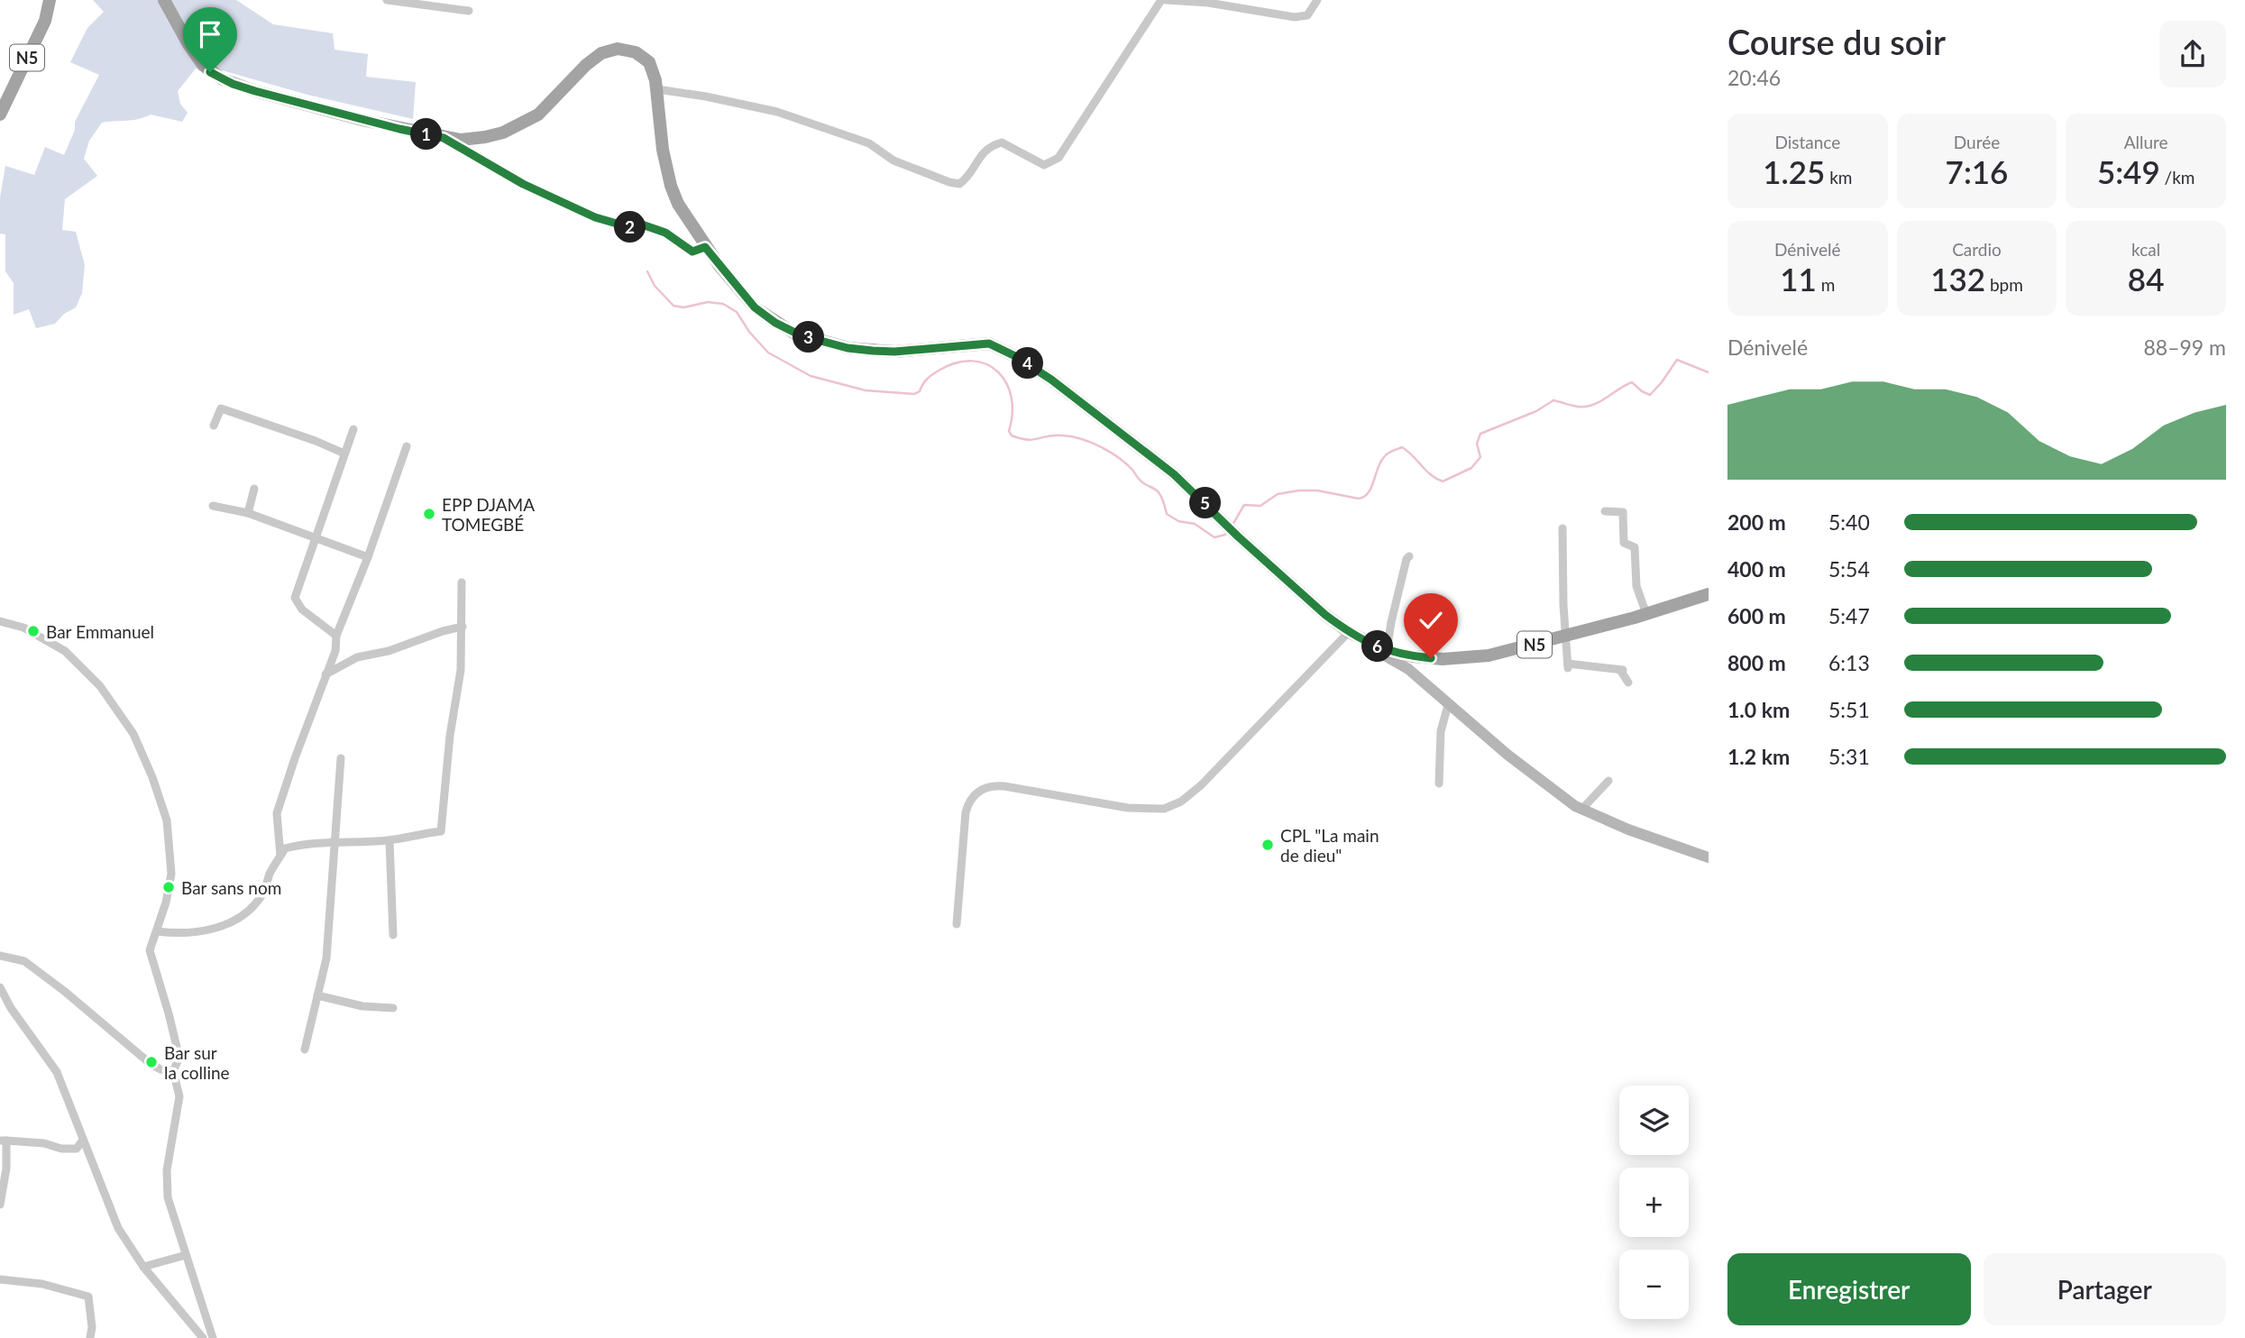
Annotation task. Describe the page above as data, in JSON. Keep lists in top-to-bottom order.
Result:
{
  "streets": {
    "main road": ["N5"]
  },
  "places": [
    "EPP DJAMA TOMEGBÉ",
    "Bar Emmanuel",
    "CPL \"La main de dieu\"",
    "Bar sans nom",
    "Bar sur la colline"
  ],
  "page": {
    "heading": ["Course du soir", "20:46"],
    "stats": [
      ["Distance", "1.25 km"],
      ["Durée", "7:16"],
      ["Allure", "5:49 /km"],
      ["Dénivelé", "11 m"],
      ["Cardio", "132 bpm"],
      ["kcal", "84"]
    ],
    "pins": [
      "1",
      "2",
      "3",
      "4",
      "5",
      "6"
    ],
    "chart": ["Dénivelé", "88–99 m"],
    "list": [
      {
        "name": "200 m",
        "note": "5:40"
      },
      {
        "name": "400 m",
        "note": "5:54"
      },
      {
        "name": "600 m",
        "note": "5:47"
      },
      {
        "name": "800 m",
        "note": "6:13"
      },
      {
        "name": "1.0 km",
        "note": "5:51"
      },
      {
        "name": "1.2 km",
        "note": "5:31"
      }
    ],
    "map_buttons": ["+", "−"],
    "buttons": ["Enregistrer", "Partager"]
  }
}
